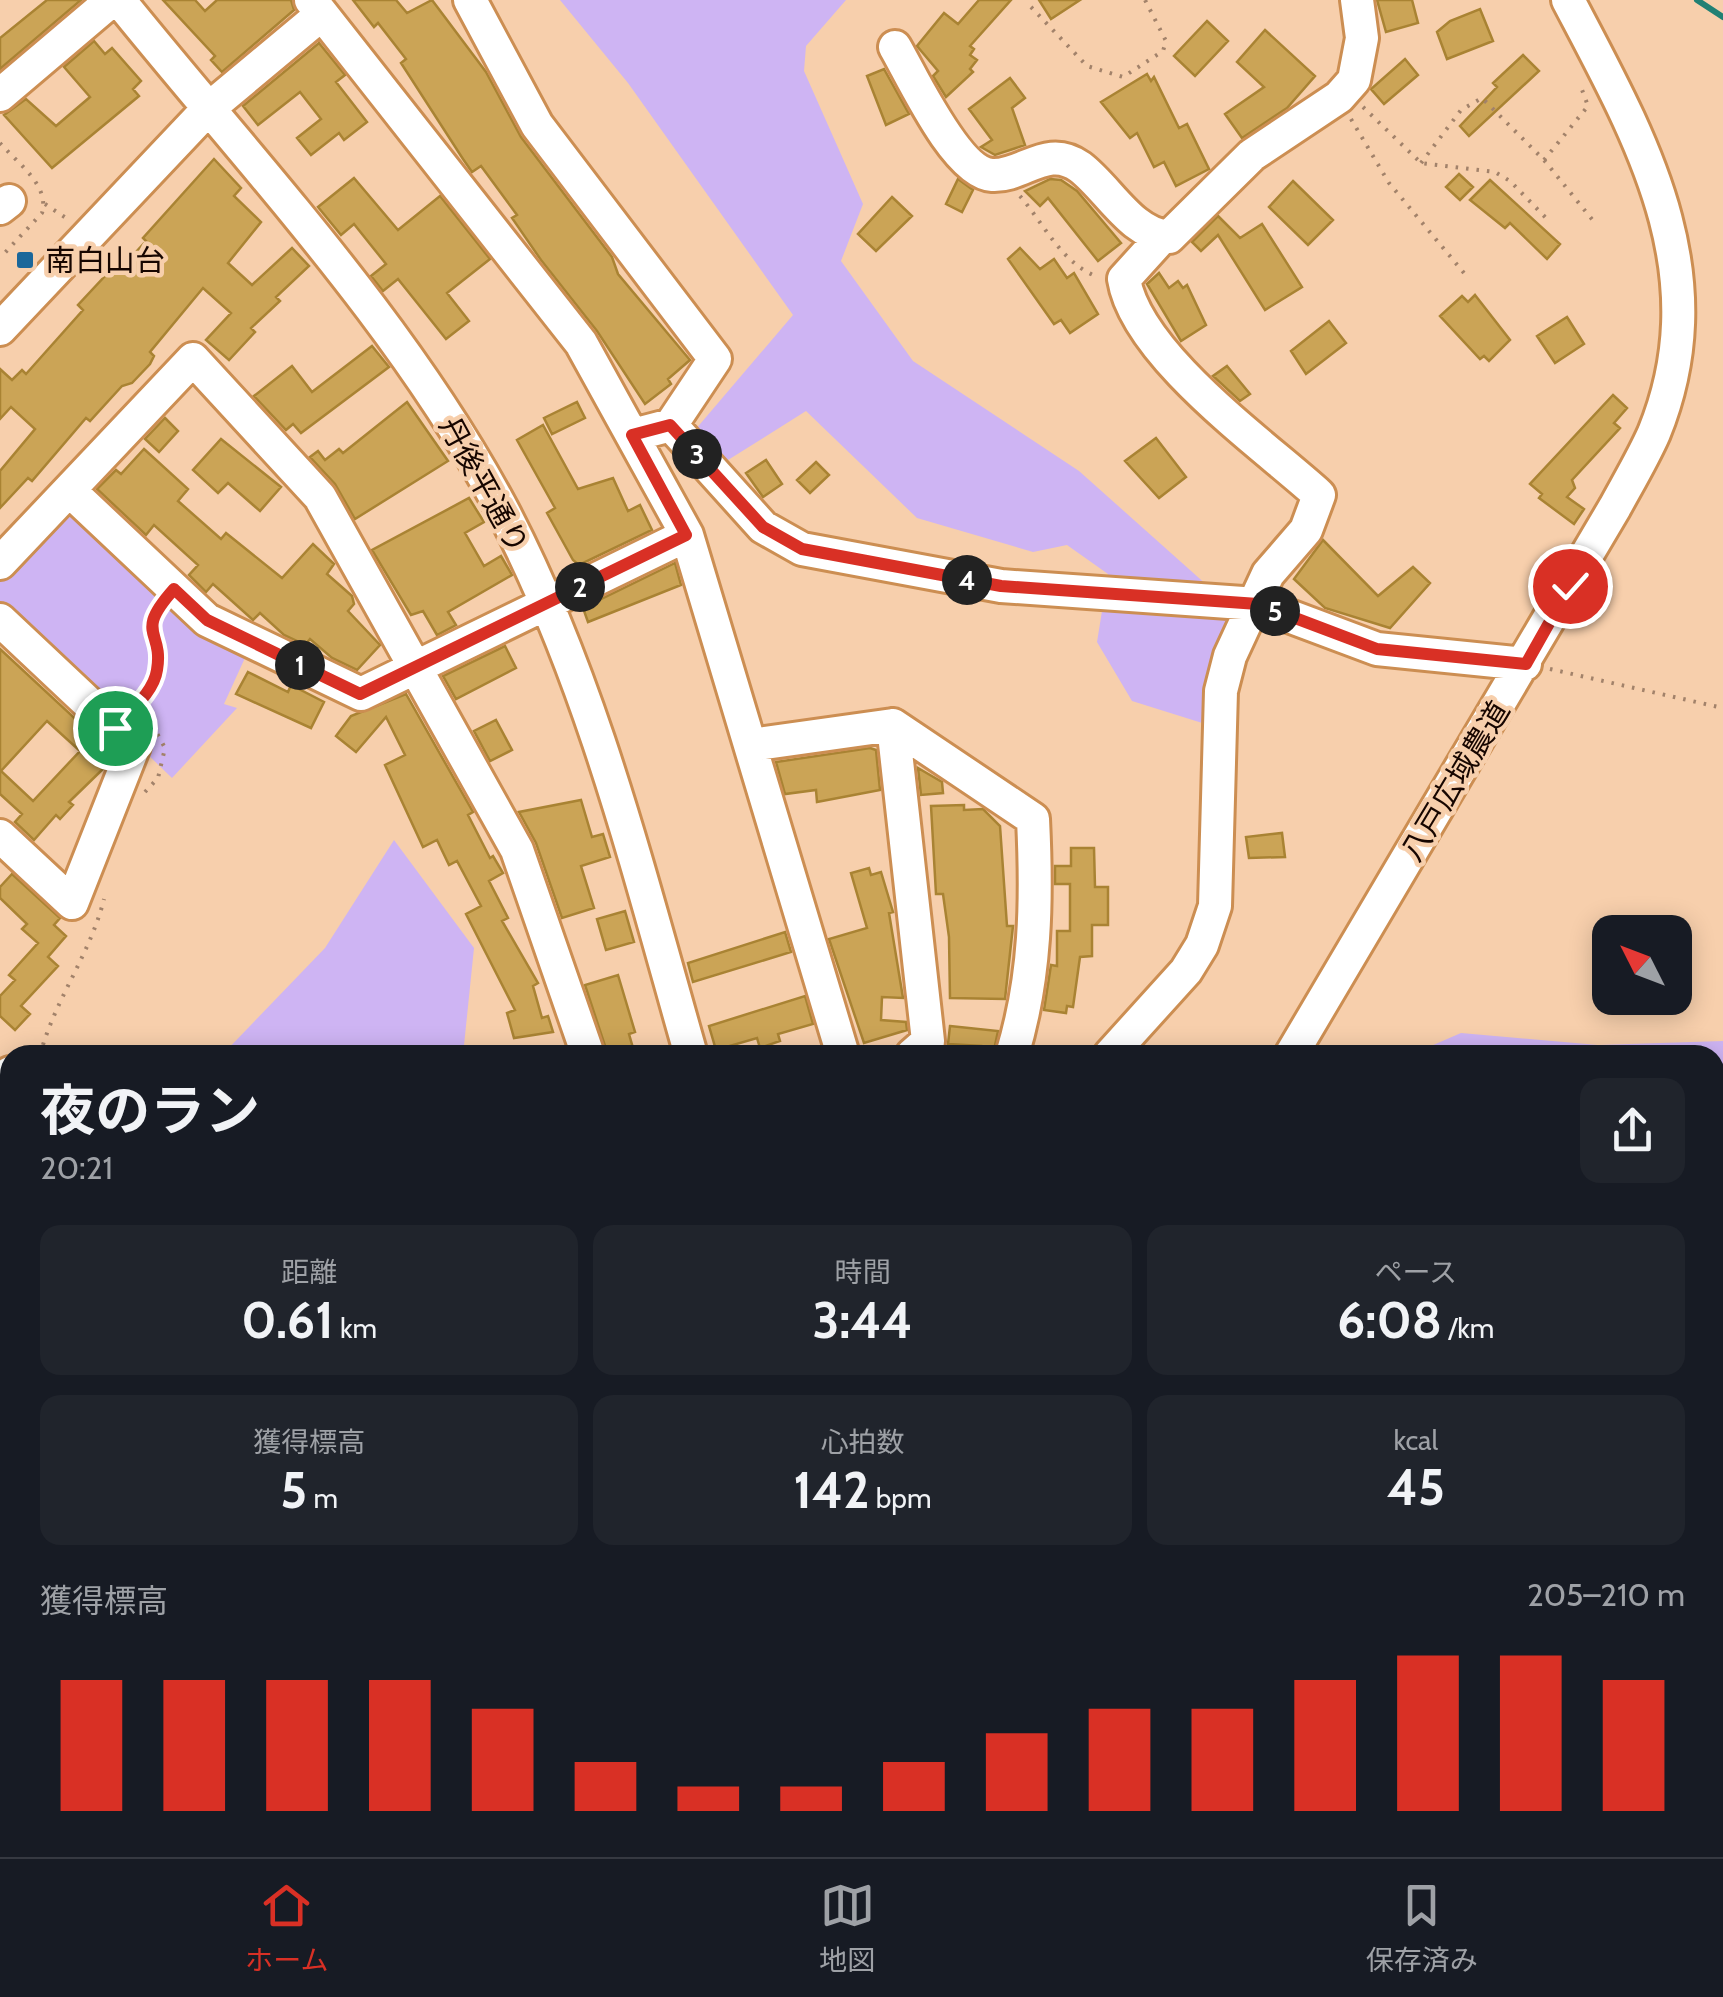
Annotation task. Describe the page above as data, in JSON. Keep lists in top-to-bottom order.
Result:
{
  "streets": {
    "street": ["丹後平通り", "八戸広域農道"]
  },
  "places": {
    "transit": ["南白山台"]
  },
  "north": "top left",
  "page": {
    "pins": [
      "3",
      "4",
      "2",
      "5",
      "1"
    ],
    "heading": ["夜のラン", "20:21"],
    "stats": [
      ["距離", "0.61 km"],
      ["時間", "3:44"],
      ["ペース", "6:08 /km"],
      ["獲得標高", "5 m"],
      ["心拍数", "142 bpm"],
      ["kcal", "45"]
    ],
    "chart": ["獲得標高", "205–210 m"],
    "tabs": ["ホーム", "地図", "保存済み"]
  }
}
